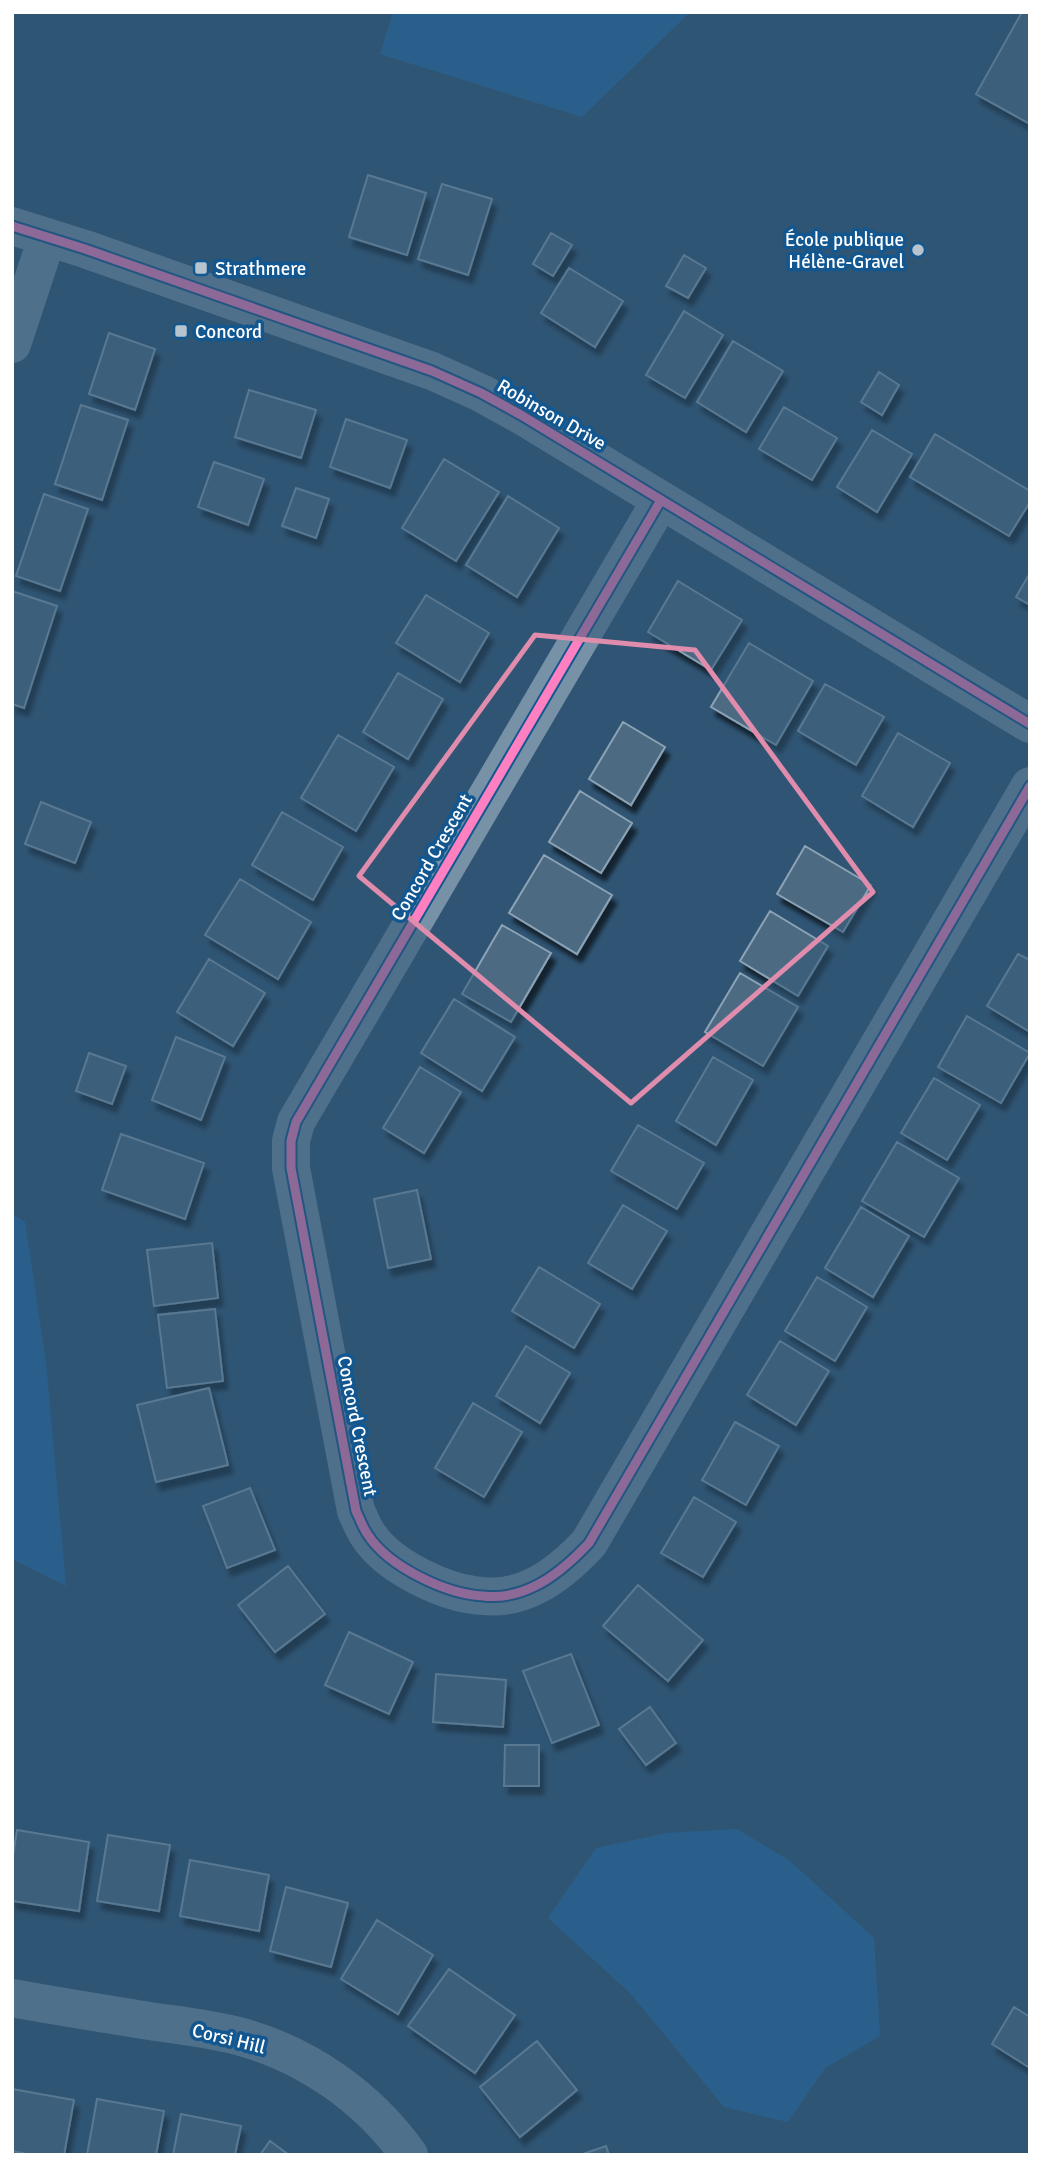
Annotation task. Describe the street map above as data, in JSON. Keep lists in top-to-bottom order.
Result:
{
  "streets": {
    "street": ["Robinson Drive", "Concord Crescent", "Corsi Hill"]
  },
  "crossings": [
    ["Robinson Drive", "Concord Crescent"]
  ],
  "places": {
    "other": ["École publique Hélène-Gravel"],
    "transit": ["Strathmere", "Concord"]
  }
}
